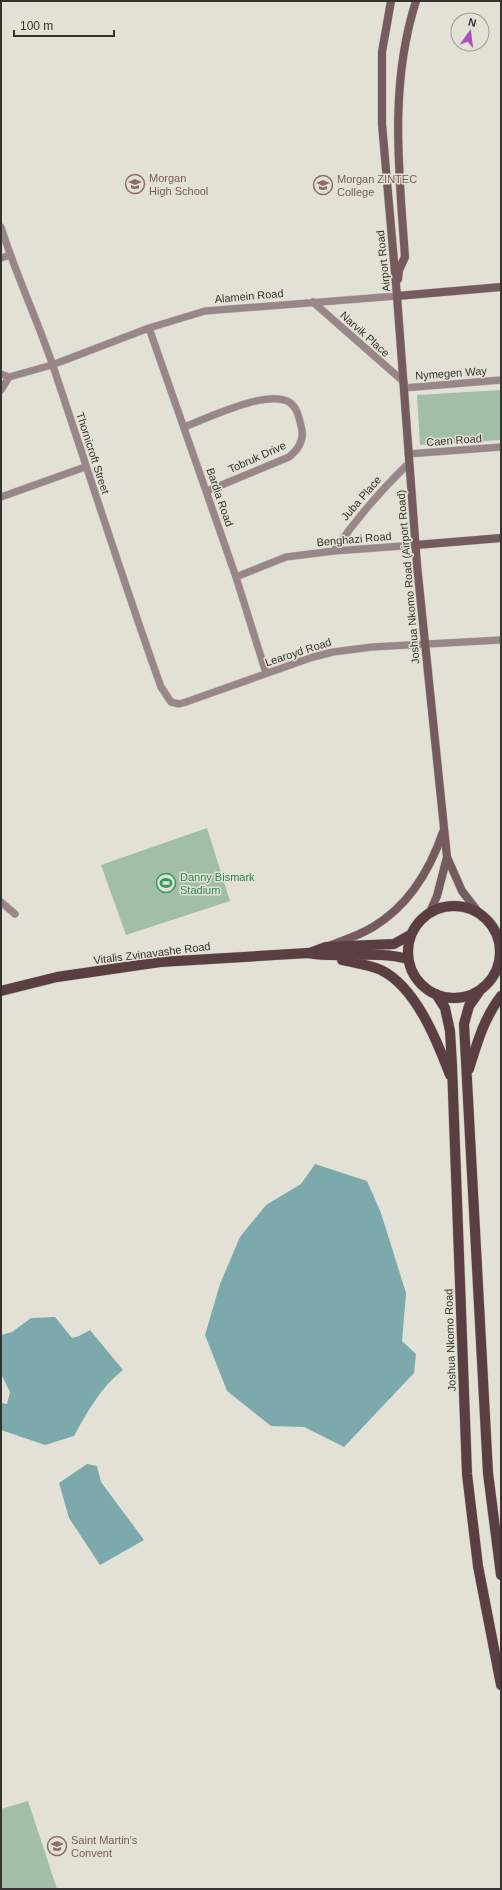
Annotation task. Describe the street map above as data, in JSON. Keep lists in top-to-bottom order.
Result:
{
  "streets": {
    "main road": ["Vitalis Zvinavashe Road", "Joshua Nkomo Road"],
    "street": [
      "Airport Road",
      "Alamein Road",
      "Narvik Place",
      "Nymegen Way",
      "Caen Road",
      "Thornicroft Street",
      "Tobruk Drive",
      "Bardia Road",
      "Juba Place",
      "Benghazi Road",
      "Joshua Nkomo Road (Airport Road)",
      "Learoyd Road"
    ]
  },
  "crossings": [
    ["Airport Road", "Alamein Road"],
    ["Airport Road", "Joshua Nkomo Road (Airport Road)"],
    ["Alamein Road", "Narvik Place"],
    ["Alamein Road", "Thornicroft Street"],
    ["Alamein Road", "Bardia Road"],
    ["Alamein Road", "Joshua Nkomo Road (Airport Road)"],
    ["Narvik Place", "Nymegen Way"],
    ["Narvik Place", "Joshua Nkomo Road (Airport Road)"],
    ["Nymegen Way", "Joshua Nkomo Road (Airport Road)"],
    ["Caen Road", "Juba Place"],
    ["Caen Road", "Joshua Nkomo Road (Airport Road)"],
    ["Thornicroft Street", "Learoyd Road"],
    ["Tobruk Drive", "Bardia Road"],
    ["Bardia Road", "Benghazi Road"],
    ["Bardia Road", "Learoyd Road"],
    ["Juba Place", "Benghazi Road"],
    ["Juba Place", "Joshua Nkomo Road (Airport Road)"],
    ["Benghazi Road", "Joshua Nkomo Road (Airport Road)"],
    ["Joshua Nkomo Road (Airport Road)", "Learoyd Road"],
    ["Vitalis Zvinavashe Road", "Joshua Nkomo Road"]
  ],
  "places": {
    "school or university": ["Morgan High School", "Morgan ZINTEC College", "Saint Martin's Convent"],
    "sports": ["Danny Bismark Stadium"]
  },
  "scale_bar": "100 m",
  "north": "top"
}
